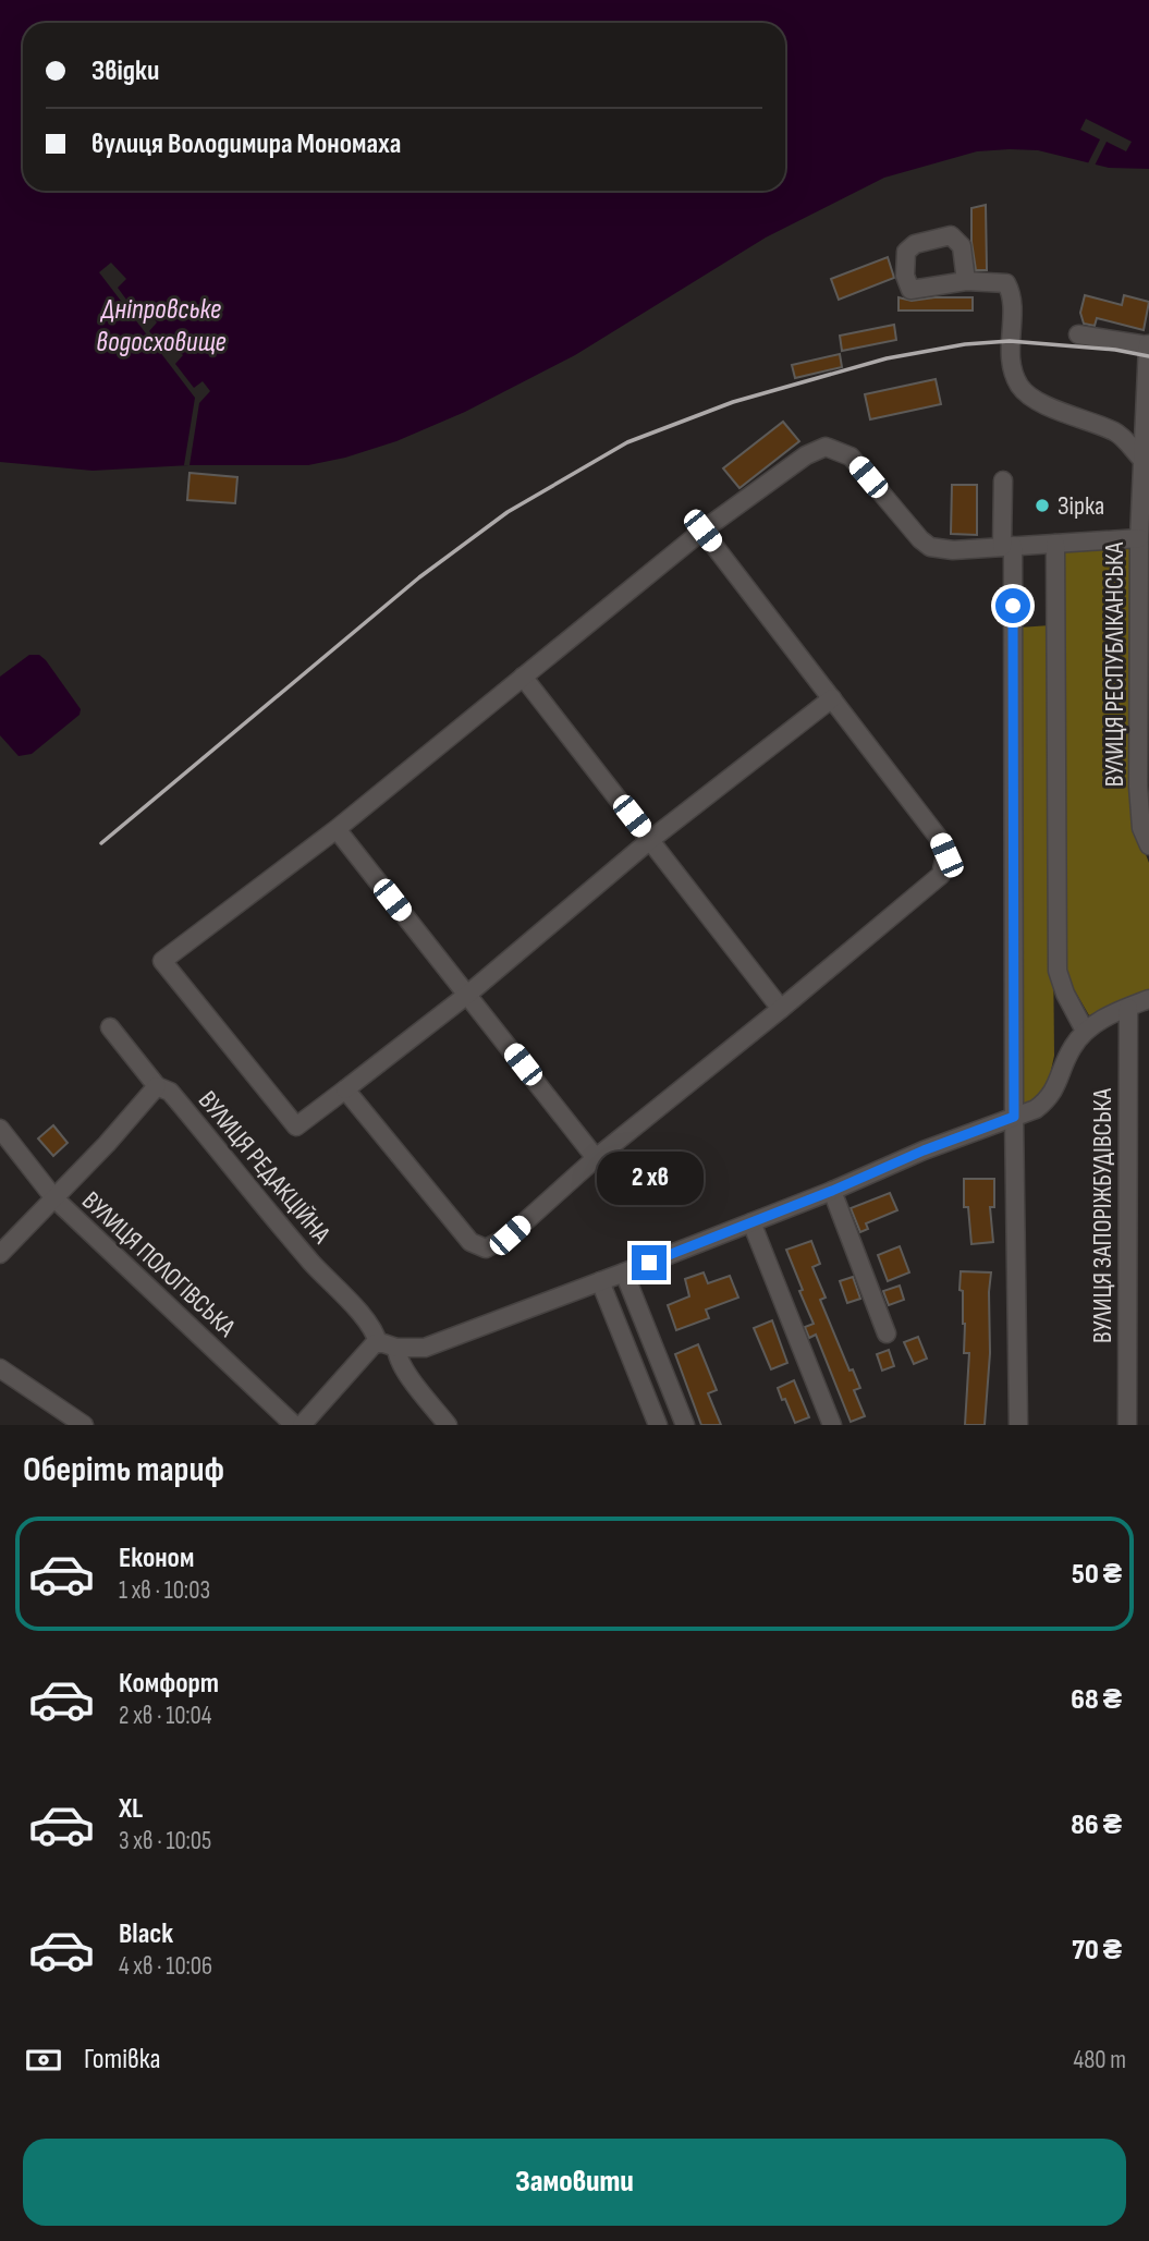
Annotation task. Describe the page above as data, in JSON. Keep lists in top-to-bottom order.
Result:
{
  "streets": {
    "street": [
      "ВУЛИЦЯ РЕСПУБЛІКАНСЬКА",
      "ВУЛИЦЯ РЕДАКЦІЙНА",
      "ВУЛИЦЯ ЗАПОРІЖБУДІВСЬКА",
      "ВУЛИЦЯ ПОЛОГІВСЬКА"
    ]
  },
  "water": ["Дніпровське водосховище"],
  "places": ["Зірка"],
  "page": {
    "banner": ["Звідки", "вулиця Володимира Мономаха"],
    "bubble": "2 хв",
    "heading": "Оберіть тариф",
    "list": [
      {
        "name": "Економ",
        "note": "1 хв · 10:03",
        "value": "50 ₴"
      },
      {
        "name": "Комфорт",
        "note": "2 хв · 10:04",
        "value": "68 ₴"
      },
      {
        "name": "XL",
        "note": "3 хв · 10:05",
        "value": "86 ₴"
      },
      {
        "name": "Black",
        "note": "4 хв · 10:06",
        "value": "70 ₴"
      }
    ],
    "pay": ["Готівка", "480 m"],
    "buttons": "Замовити"
  }
}
